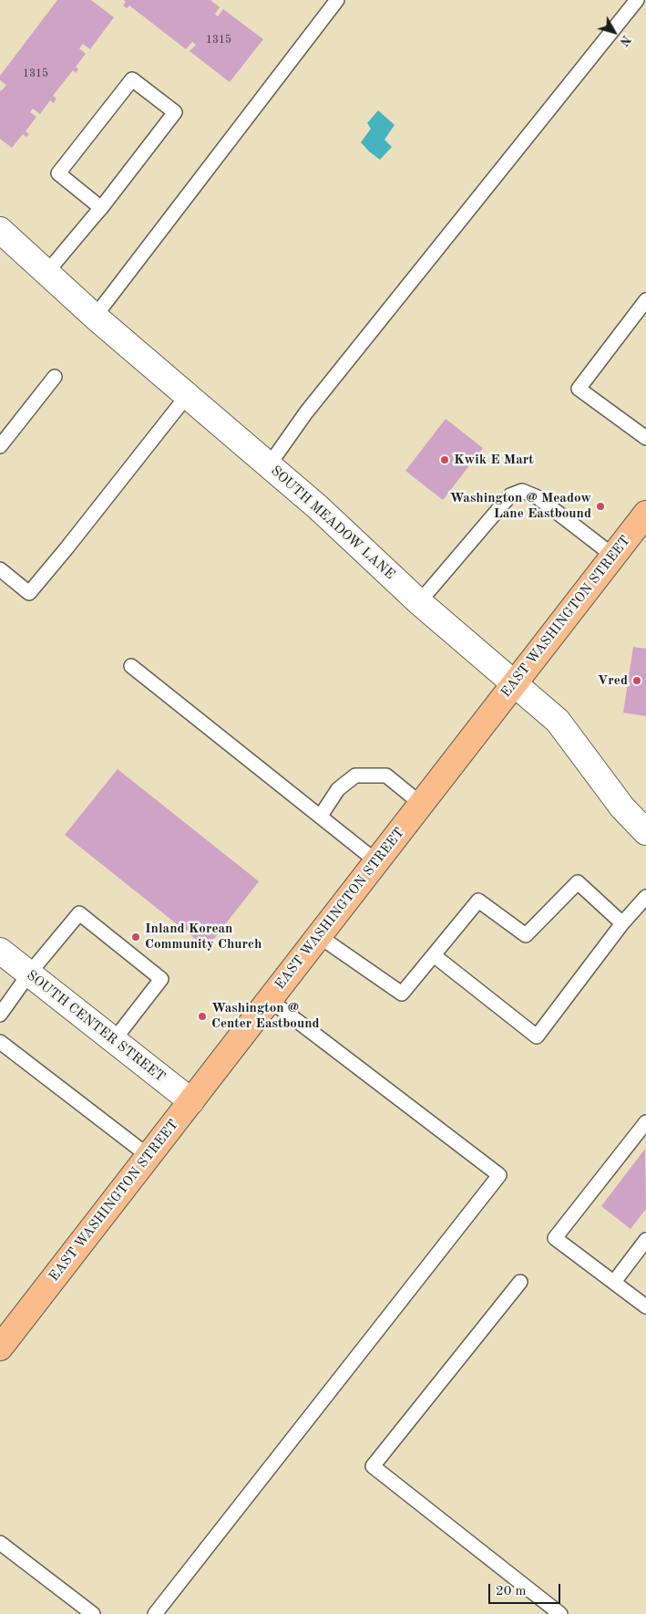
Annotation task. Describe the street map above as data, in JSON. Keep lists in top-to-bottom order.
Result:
{
  "streets": {
    "main road": ["EAST WASHINGTON STREET"],
    "street": ["SOUTH MEADOW LANE", "SOUTH CENTER STREET"]
  },
  "crossings": [
    ["SOUTH MEADOW LANE", "EAST WASHINGTON STREET"],
    ["EAST WASHINGTON STREET", "SOUTH CENTER STREET"]
  ],
  "places": [
    "Kwik E Mart",
    "Washington @ Meadow Lane Eastbound",
    "Vred",
    "Inland Korean Community Church",
    "Washington @ Center Eastbound"
  ],
  "house_numbers": ["1315", "1315"],
  "scale_bar": "20 m",
  "north": "bottom right"
}
